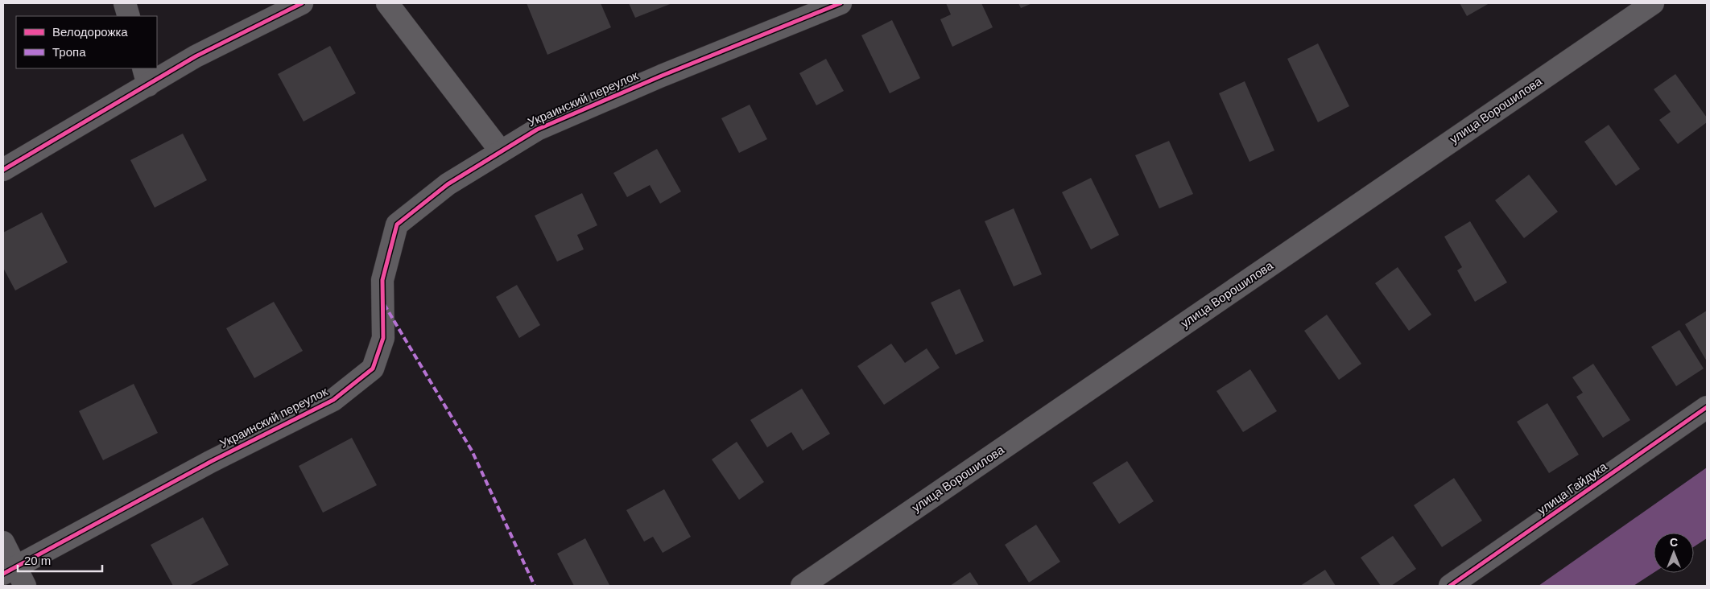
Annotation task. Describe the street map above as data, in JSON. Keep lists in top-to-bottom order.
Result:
{
  "streets": {
    "street": ["Украинский переулок", "улица Ворошилова", "улица Гайдука"]
  },
  "legend": ["Велодорожка", "Тропа"],
  "scale_bar": "20 m",
  "north": "top"
}
